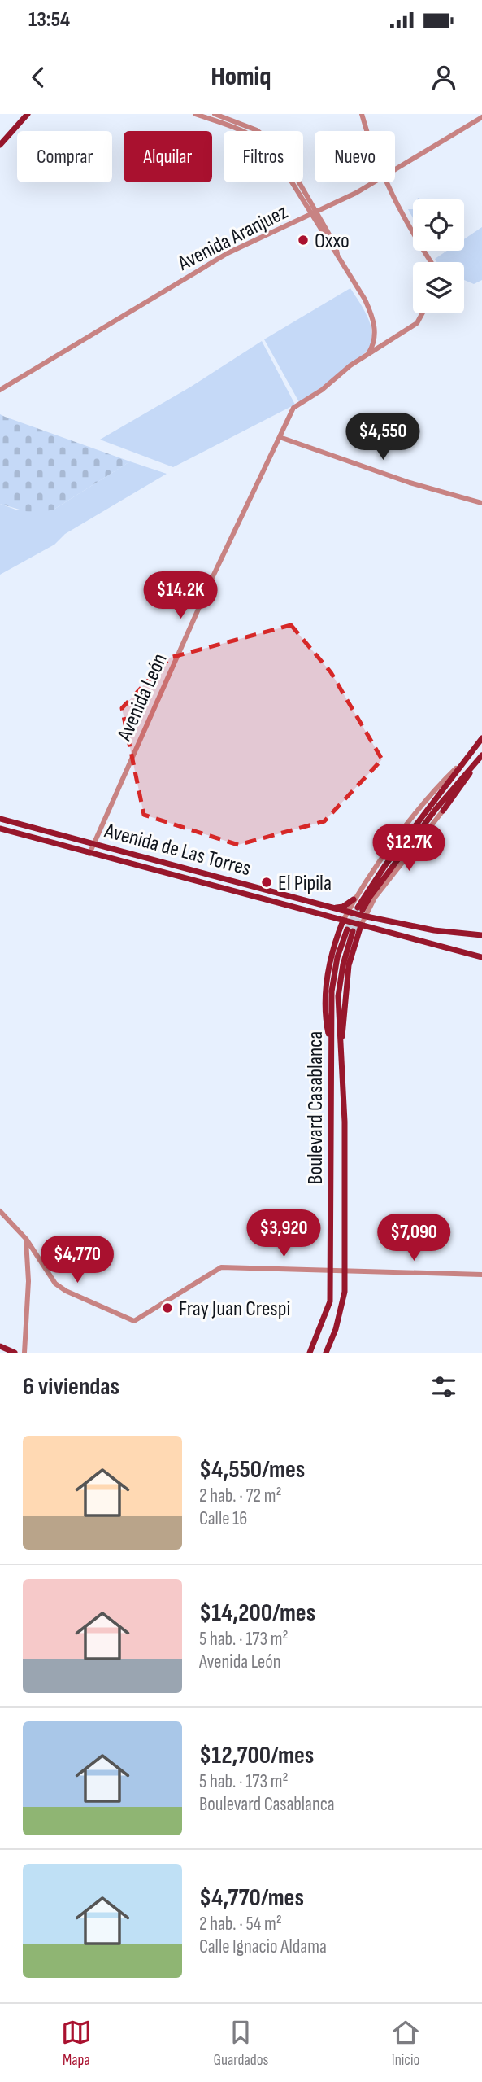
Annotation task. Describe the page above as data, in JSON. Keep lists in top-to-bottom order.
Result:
{
  "streets": {
    "main road": ["Avenida de Las Torres", "Boulevard Casablanca"],
    "street": ["Avenida Aranjuez", "Avenida León"]
  },
  "crossings": [
    ["Avenida León", "Avenida de Las Torres"]
  ],
  "places": ["Oxxo", "El Pipila", "Fray Juan Crespi"],
  "page": {
    "status": "13:54",
    "header": "Homiq",
    "chip": [
      "Comprar",
      "Alquilar",
      "Filtros",
      "Nuevo"
    ],
    "price": [
      "$4,550",
      "$14.2K",
      "$12.7K",
      "$3,920",
      "$7,090",
      "$4,770"
    ],
    "heading": "6 viviendas",
    "list": [
      {
        "name": "$4,550/mes",
        "note": "2 hab. · 72 m² · Calle 16"
      },
      {
        "name": "$14,200/mes",
        "note": "5 hab. · 173 m² · Avenida León"
      },
      {
        "name": "$12,700/mes",
        "note": "5 hab. · 173 m² · Boulevard Casablanca"
      },
      {
        "name": "$4,770/mes",
        "note": "2 hab. · 54 m² · Calle Ignacio Aldama"
      }
    ],
    "tabs": ["Mapa", "Guardados", "Inicio"]
  }
}
